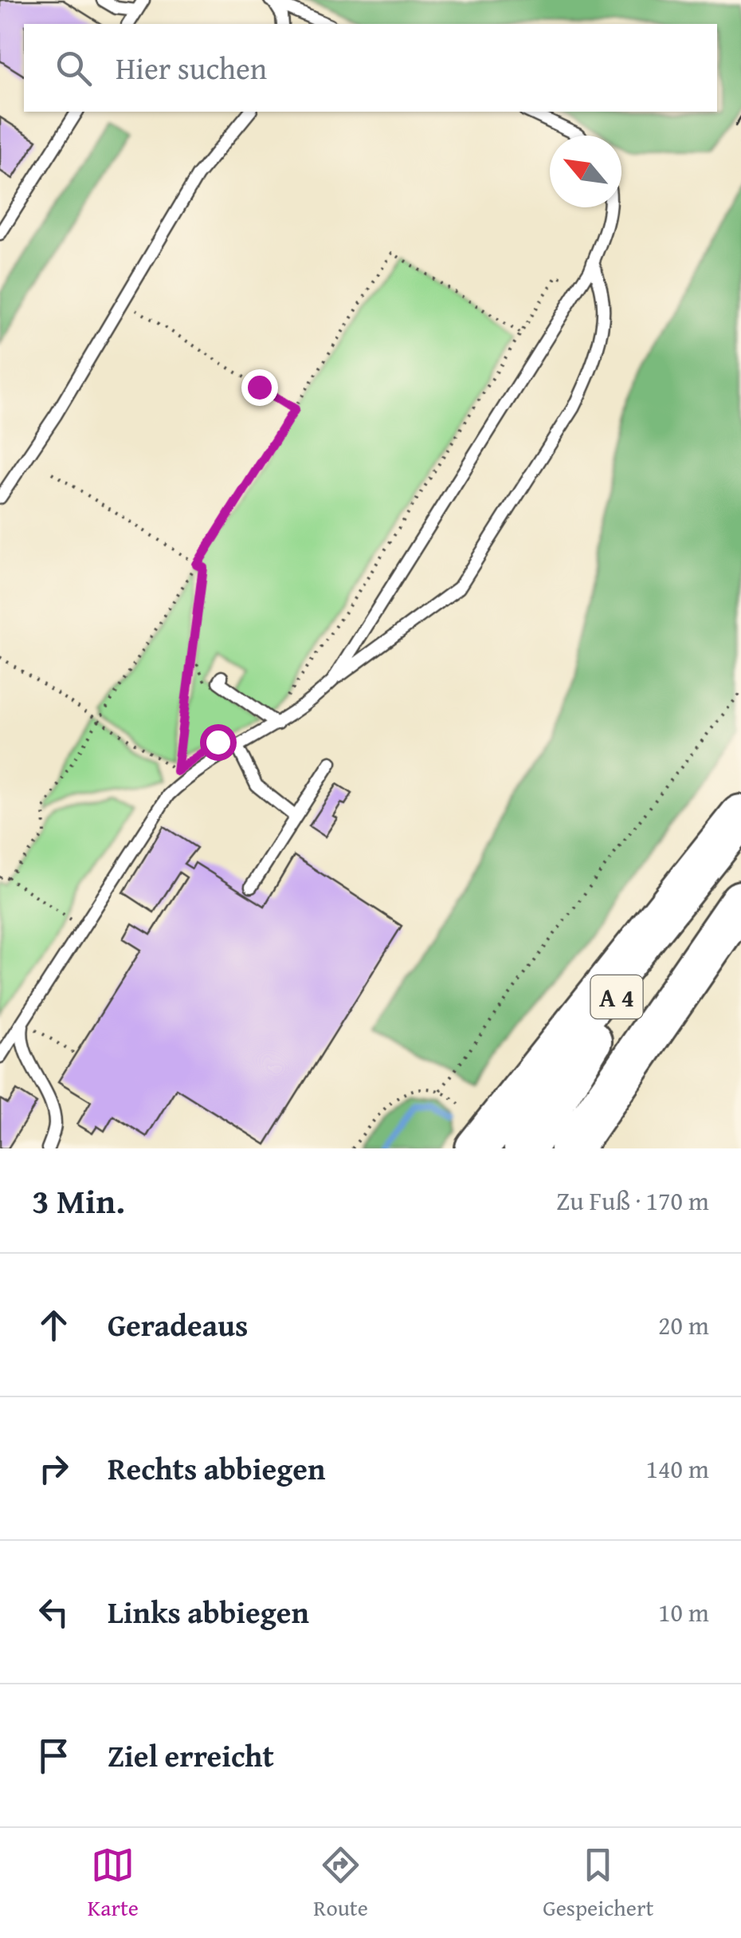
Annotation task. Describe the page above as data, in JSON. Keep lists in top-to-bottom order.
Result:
{
  "streets": {
    "highway": ["A 4"]
  },
  "north": "top left",
  "page": {
    "search": "Hier suchen",
    "heading": ["3 Min.", "Zu Fuß · 170 m"],
    "list": [
      ["Geradeaus", "20 m"],
      ["Rechts abbiegen", "140 m"],
      ["Links abbiegen", "10 m"],
      "Ziel erreicht"
    ],
    "nav": ["Karte", "Route", "Gespeichert"]
  }
}
